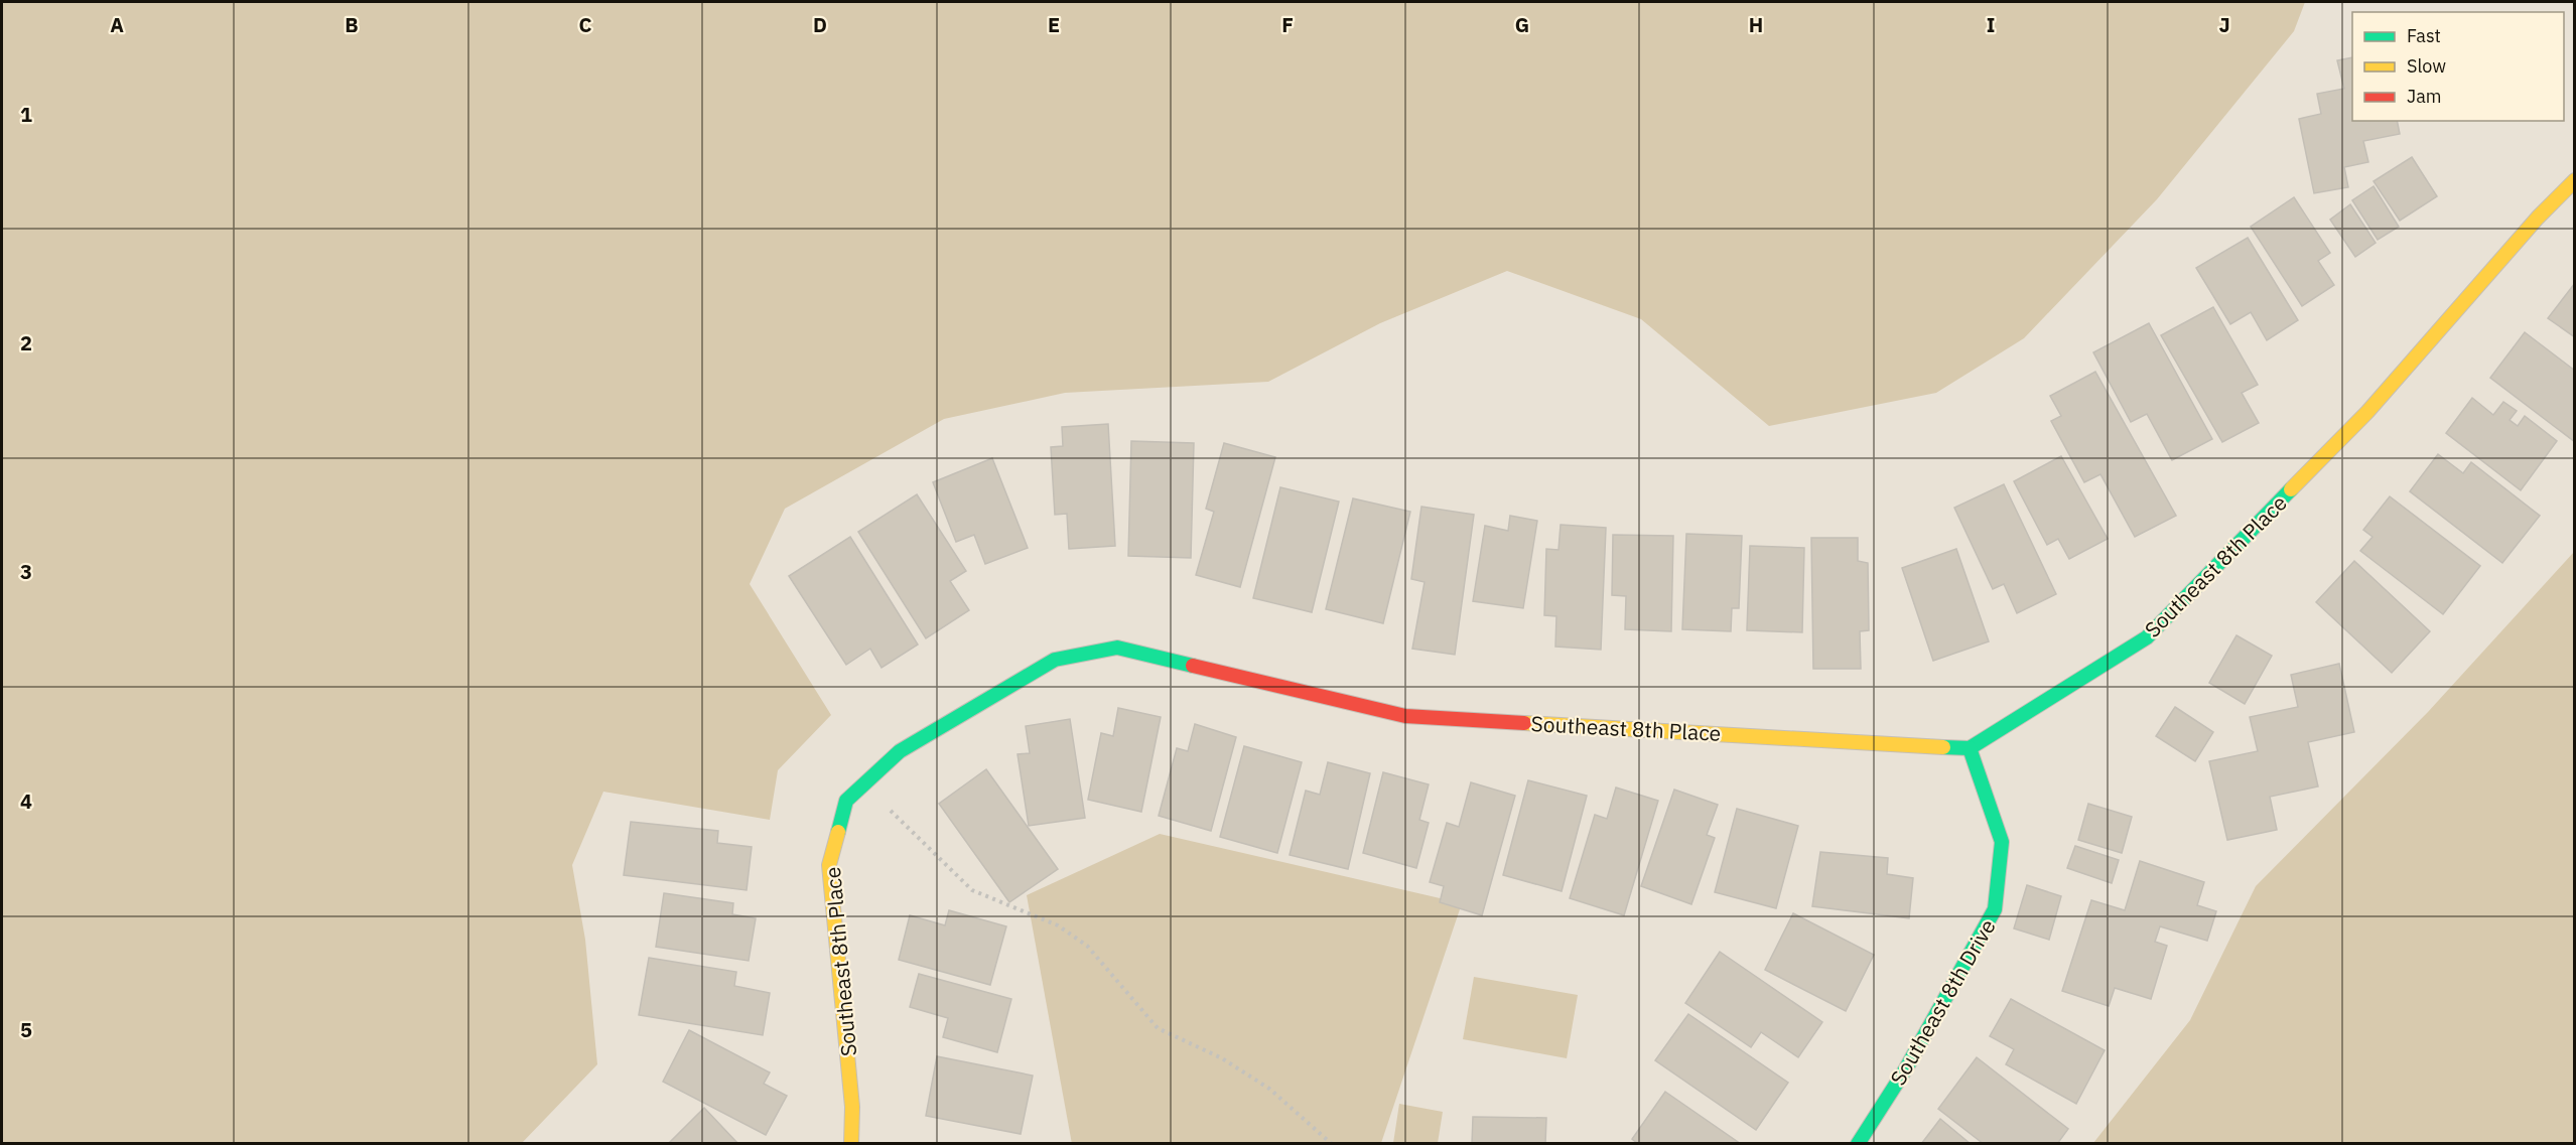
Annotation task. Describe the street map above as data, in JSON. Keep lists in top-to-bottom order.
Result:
{
  "streets": {
    "street": ["Southeast 8th Place", "Southeast 8th Drive"]
  },
  "crossings": [
    ["Southeast 8th Place", "Southeast 8th Drive"]
  ],
  "legend": ["Fast", "Slow", "Jam"],
  "grid": {
    "columns": [
      "A",
      "B",
      "C",
      "D",
      "E",
      "F",
      "G",
      "H",
      "I",
      "J"
    ],
    "rows": [
      "1",
      "2",
      "3",
      "4",
      "5"
    ]
  }
}
